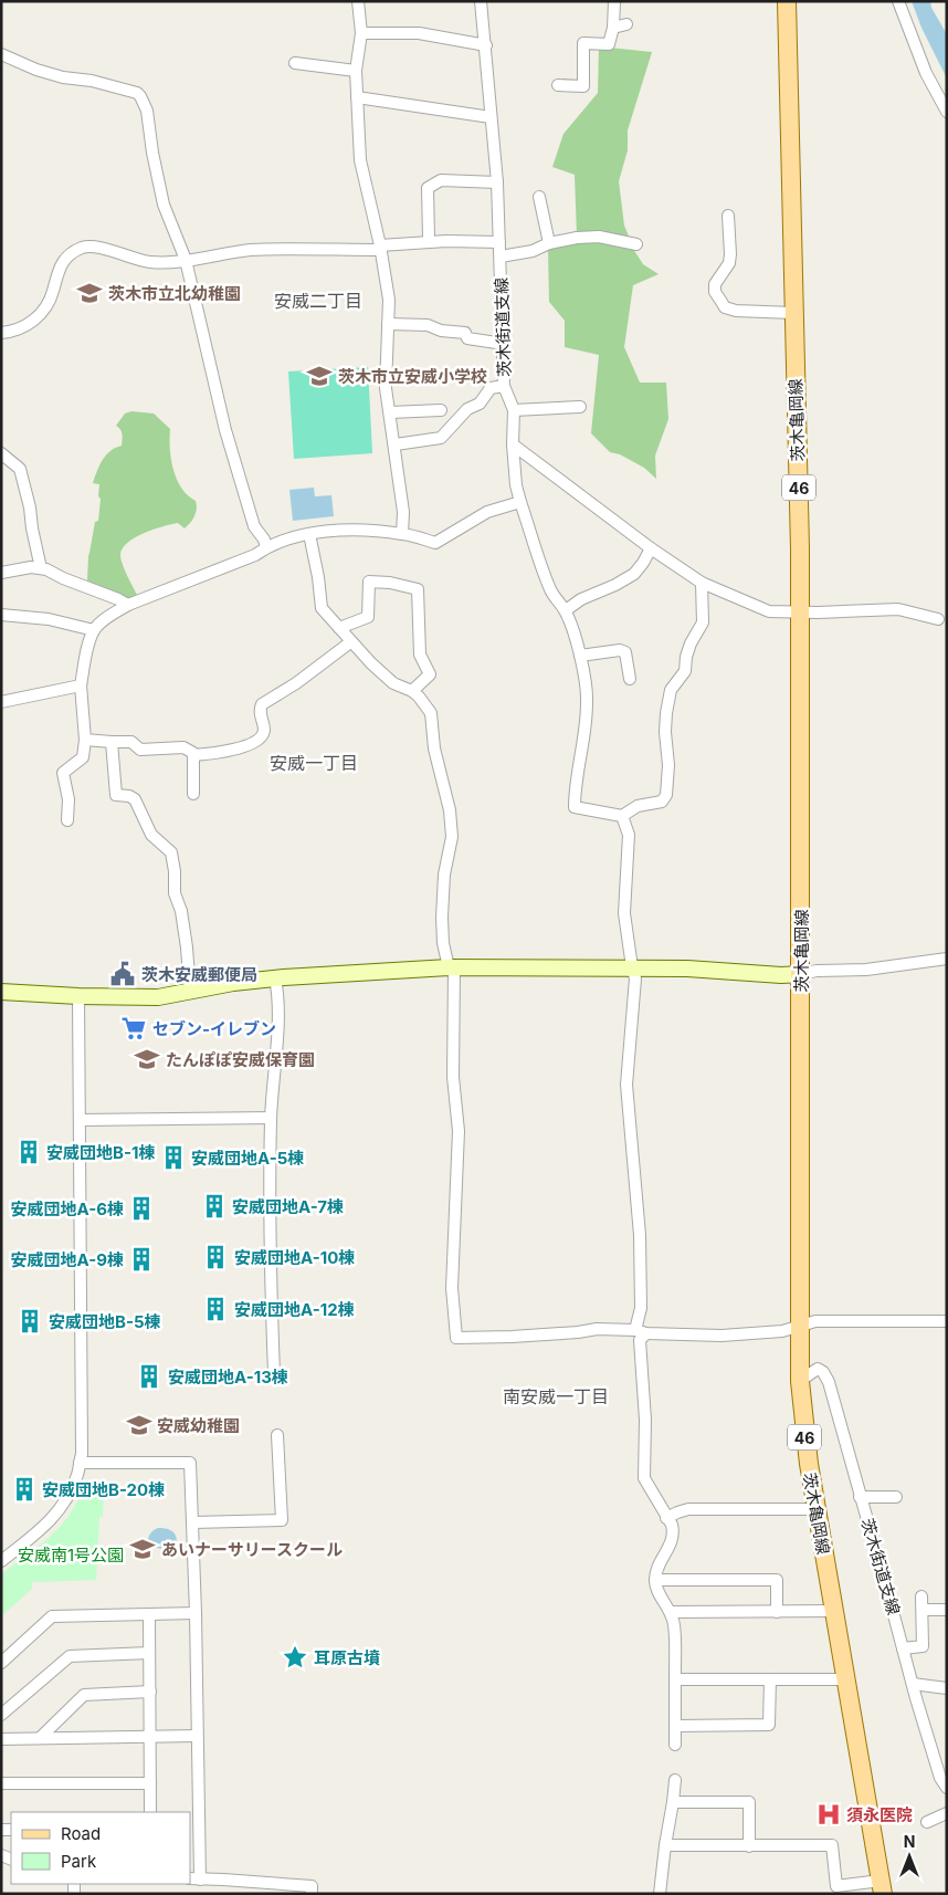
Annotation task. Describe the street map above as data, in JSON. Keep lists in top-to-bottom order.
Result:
{
  "streets": {
    "main road": ["茨木亀岡線", "46"],
    "street": ["茨木街道支線"]
  },
  "crossings": [
    ["茨木街道支線", "茨木亀岡線"]
  ],
  "districts": ["安威二丁目", "安威一丁目", "南安威一丁目"],
  "parks": ["安威南1号公園"],
  "places": {
    "school or university": [
      "茨木市立北幼稚園",
      "茨木市立安威小学校",
      "たんぽぽ安威保育園",
      "安威幼稚園",
      "あいナーサリースクール"
    ],
    "public building": ["茨木安威郵便局"],
    "supermarket": ["セブン-イレブン"],
    "building": [
      "安威団地B-1棟",
      "安威団地A-5棟",
      "安威団地A-7棟",
      "安威団地A-6棟",
      "安威団地A-10棟",
      "安威団地A-9棟",
      "安威団地A-12棟",
      "安威団地B-5棟",
      "安威団地A-13棟",
      "安威団地B-20棟"
    ],
    "place": ["耳原古墳"],
    "hospital": ["須永医院"]
  },
  "legend": ["Road", "Park"],
  "north": "top"
}
